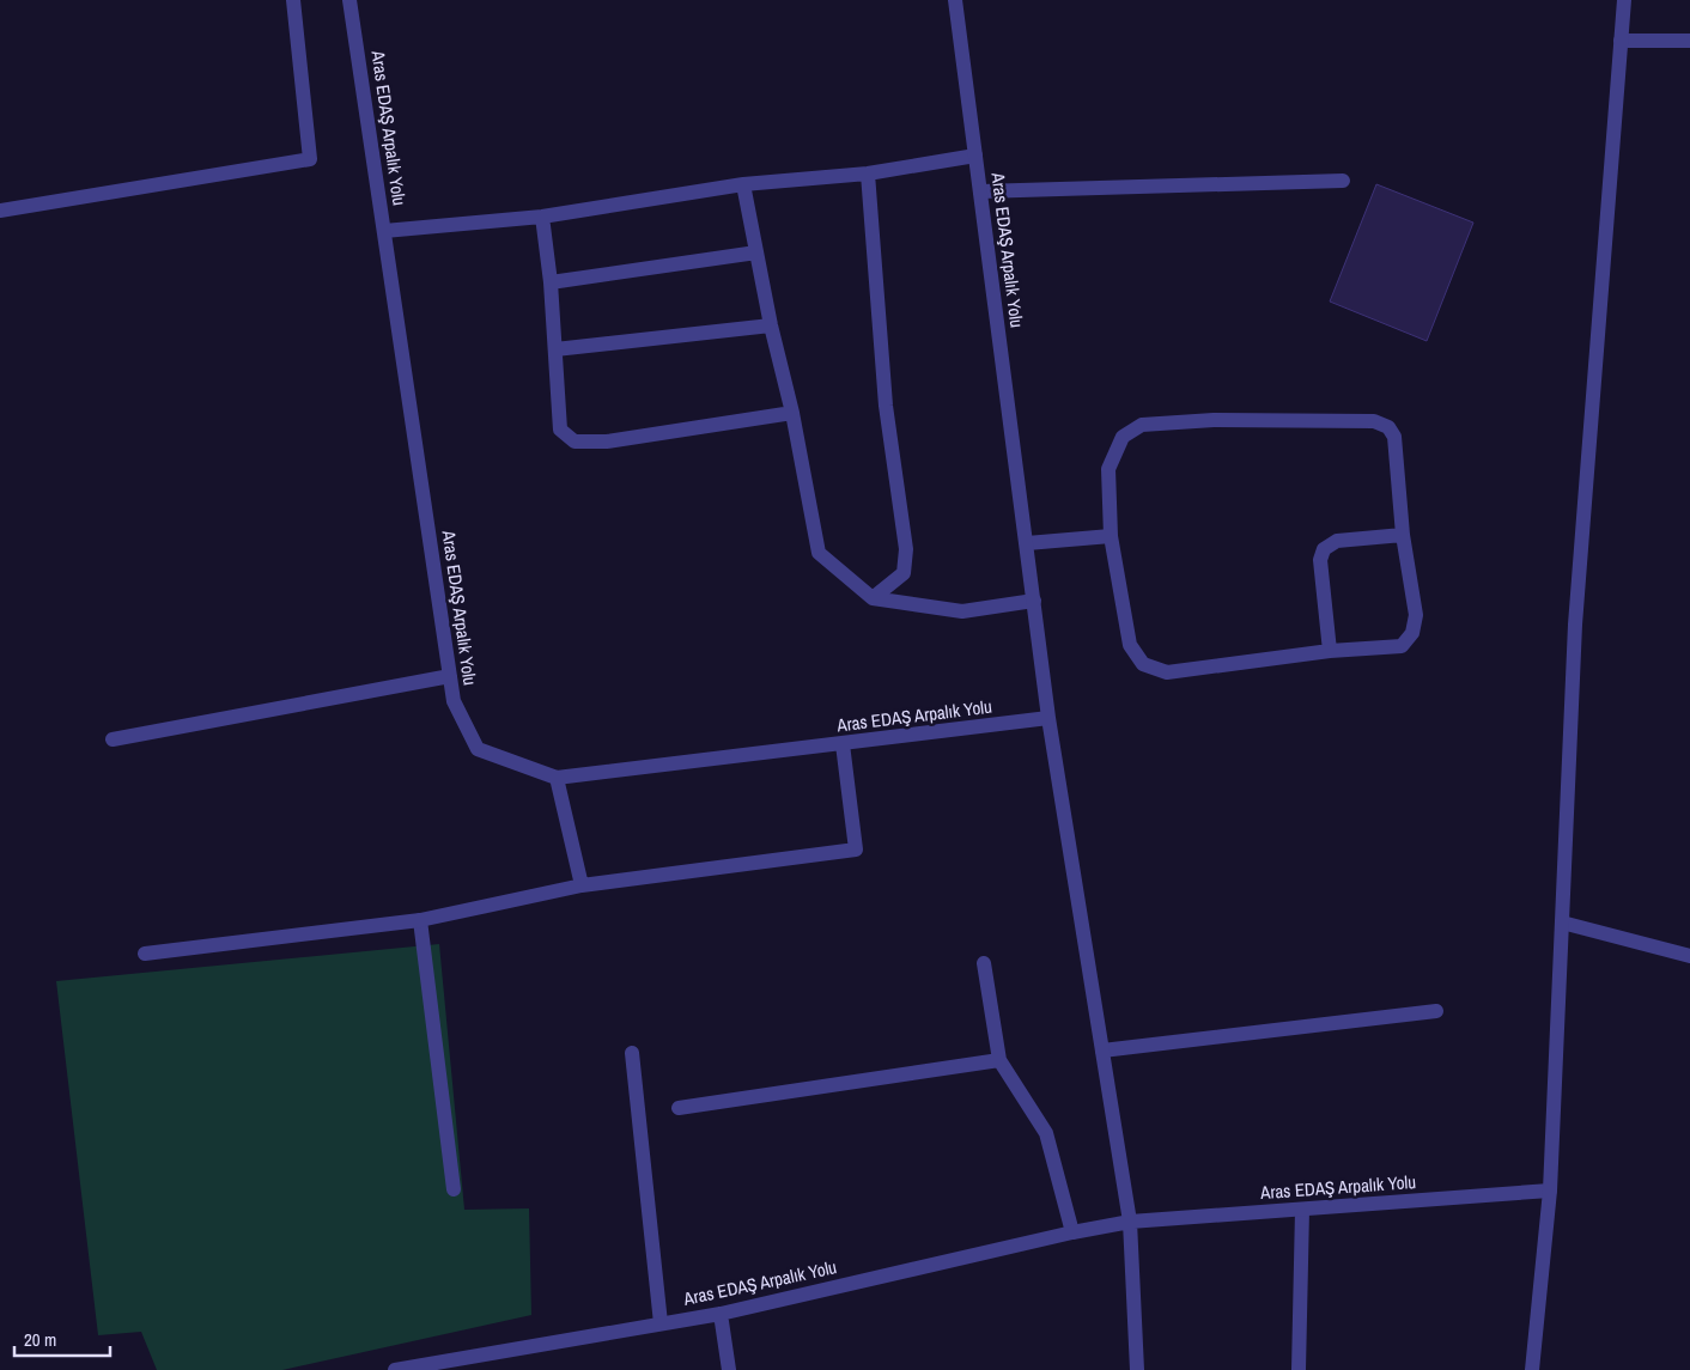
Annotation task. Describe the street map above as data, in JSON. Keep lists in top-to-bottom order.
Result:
{
  "streets": {
    "street": ["Aras EDAŞ Arpalık Yolu"]
  },
  "scale_bar": "20 m"
}
